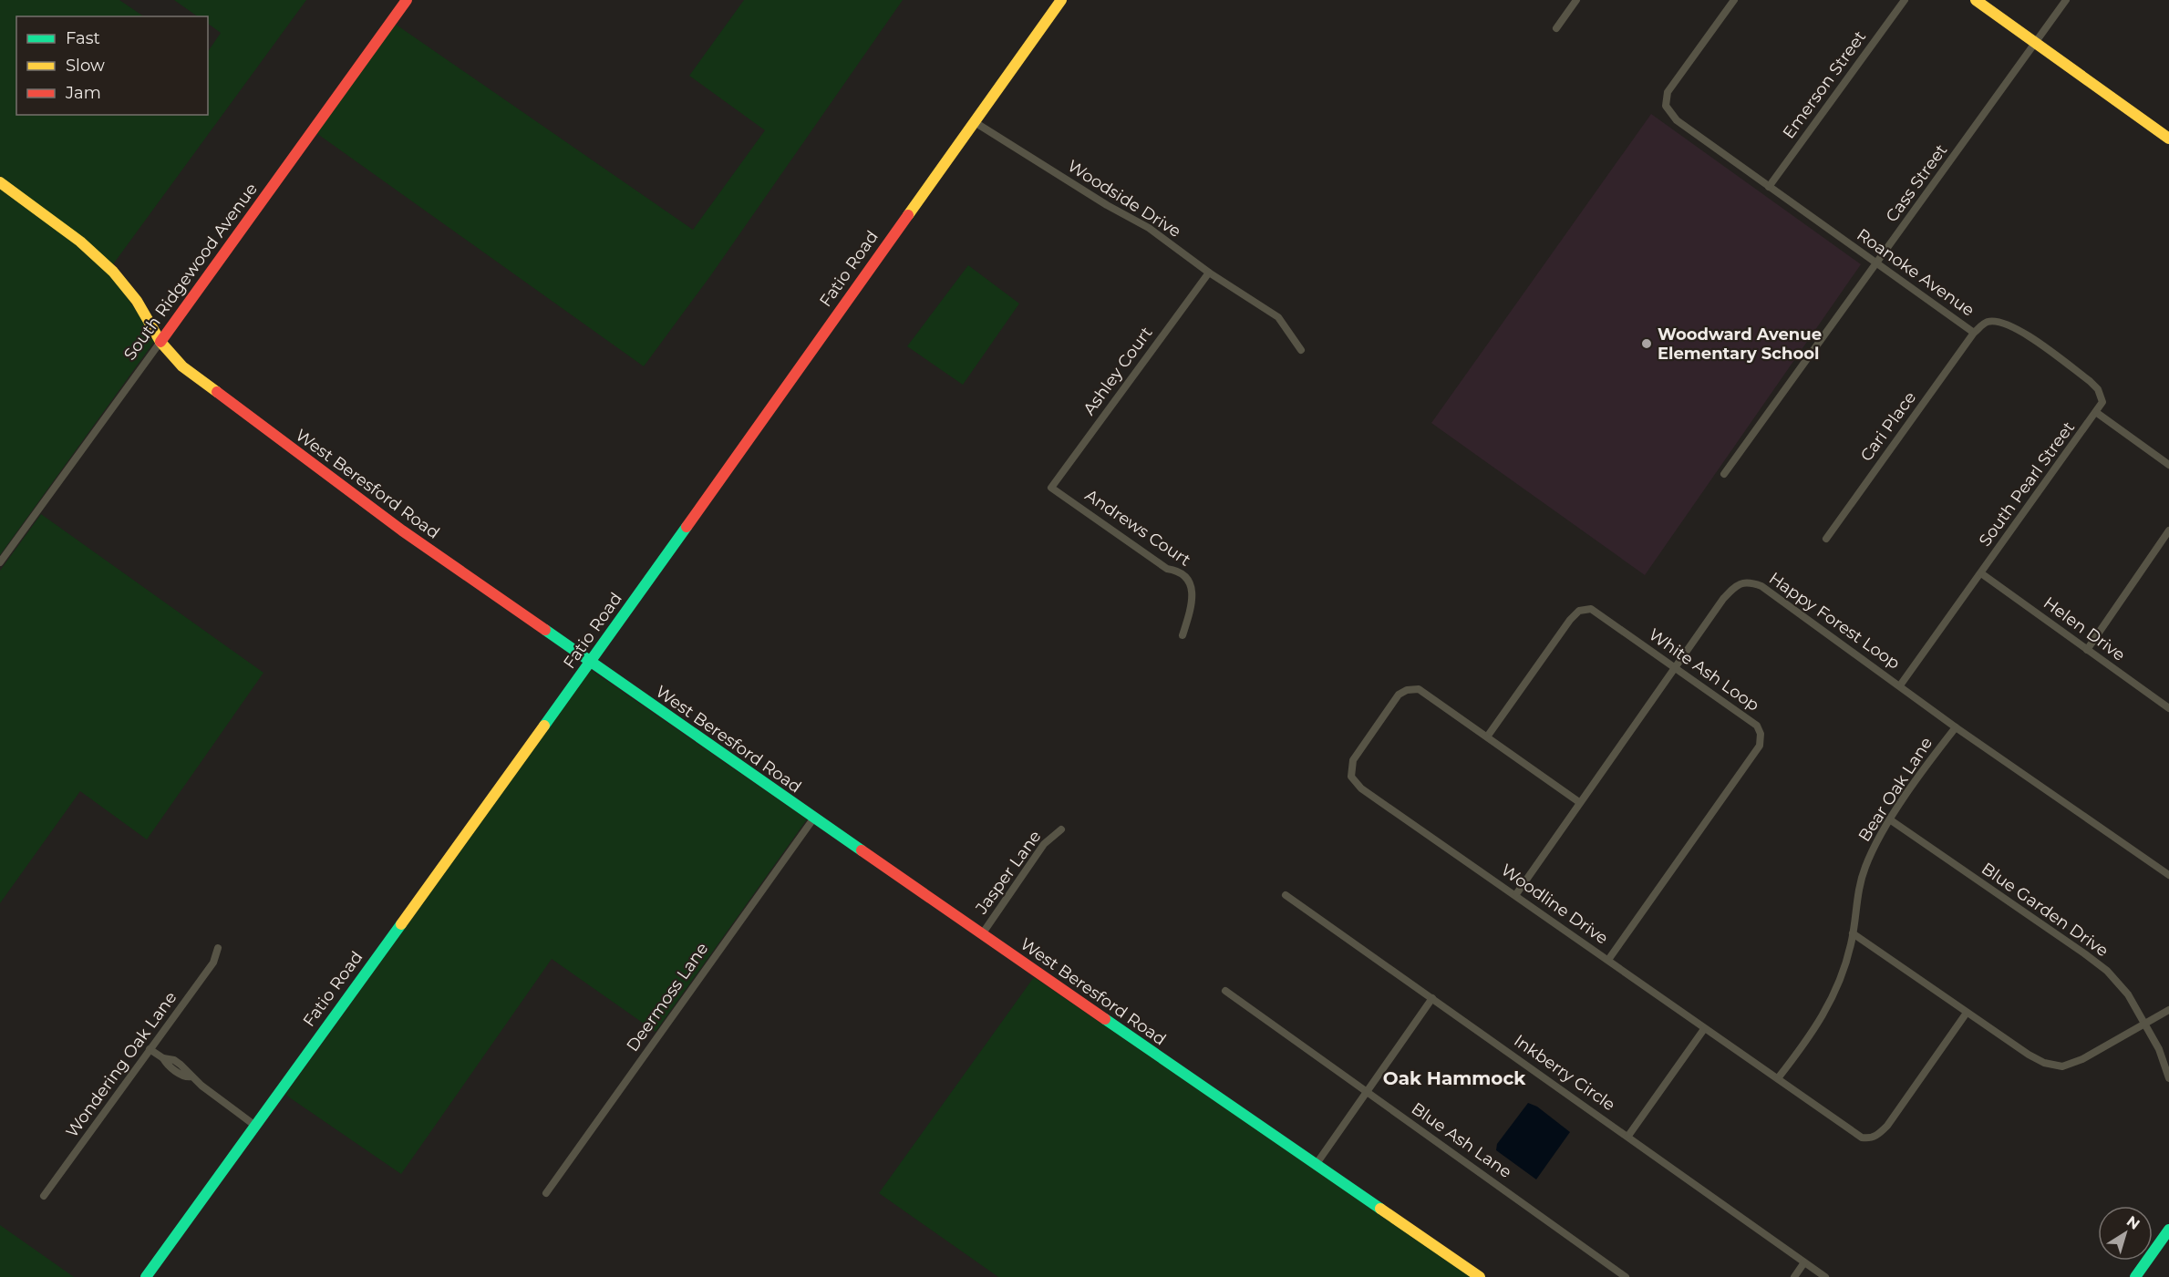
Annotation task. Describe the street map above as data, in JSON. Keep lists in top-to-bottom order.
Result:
{
  "streets": {
    "street": [
      "Emerson Street",
      "Cass Street",
      "Woodside Drive",
      "Fatio Road",
      "South Ridgewood Avenue",
      "Roanoke Avenue",
      "Ashley Court",
      "Cari Place",
      "West Beresford Road",
      "South Pearl Street",
      "Andrews Court",
      "Happy Forest Loop",
      "Helen Drive",
      "White Ash Loop",
      "Bear Oak Lane",
      "Jasper Lane",
      "Woodline Drive",
      "Blue Garden Drive",
      "Deermoss Lane",
      "Wondering Oak Lane",
      "Inkberry Circle",
      "Blue Ash Lane"
    ]
  },
  "crossings": [
    ["Emerson Street", "Roanoke Avenue"],
    ["Cass Street", "Roanoke Avenue"],
    ["Woodside Drive", "Fatio Road"],
    ["Woodside Drive", "Ashley Court"],
    ["Fatio Road", "West Beresford Road"],
    ["South Ridgewood Avenue", "West Beresford Road"],
    ["Roanoke Avenue", "Cari Place"],
    ["Roanoke Avenue", "South Pearl Street"],
    ["Ashley Court", "Andrews Court"],
    ["West Beresford Road", "Jasper Lane"],
    ["West Beresford Road", "Deermoss Lane"],
    ["South Pearl Street", "Happy Forest Loop"],
    ["South Pearl Street", "Helen Drive"],
    ["Happy Forest Loop", "White Ash Loop"],
    ["Happy Forest Loop", "Bear Oak Lane"],
    ["Happy Forest Loop", "Woodline Drive"],
    ["White Ash Loop", "Woodline Drive"],
    ["Bear Oak Lane", "Woodline Drive"],
    ["Bear Oak Lane", "Blue Garden Drive"]
  ],
  "districts": ["Oak Hammock"],
  "places": ["Woodward Avenue Elementary School"],
  "legend": ["Fast", "Slow", "Jam"],
  "north": "top right"
}
